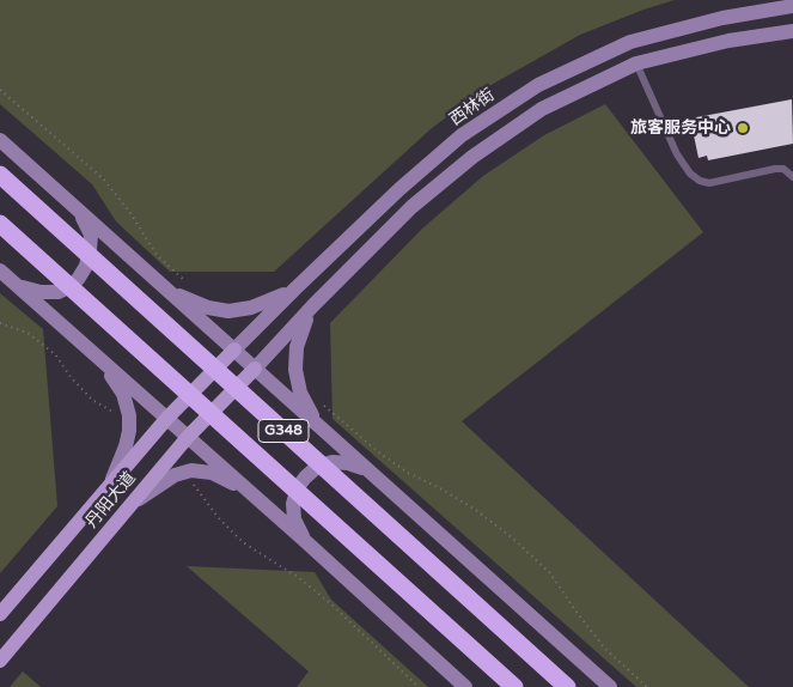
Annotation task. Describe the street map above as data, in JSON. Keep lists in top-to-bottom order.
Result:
{
  "streets": {
    "highway": ["G348"],
    "main road": ["丹阳大道"],
    "street": ["西林街"]
  },
  "crossings": [
    ["西林街", "丹阳大道"]
  ],
  "places": ["旅客服务中心"]
}
